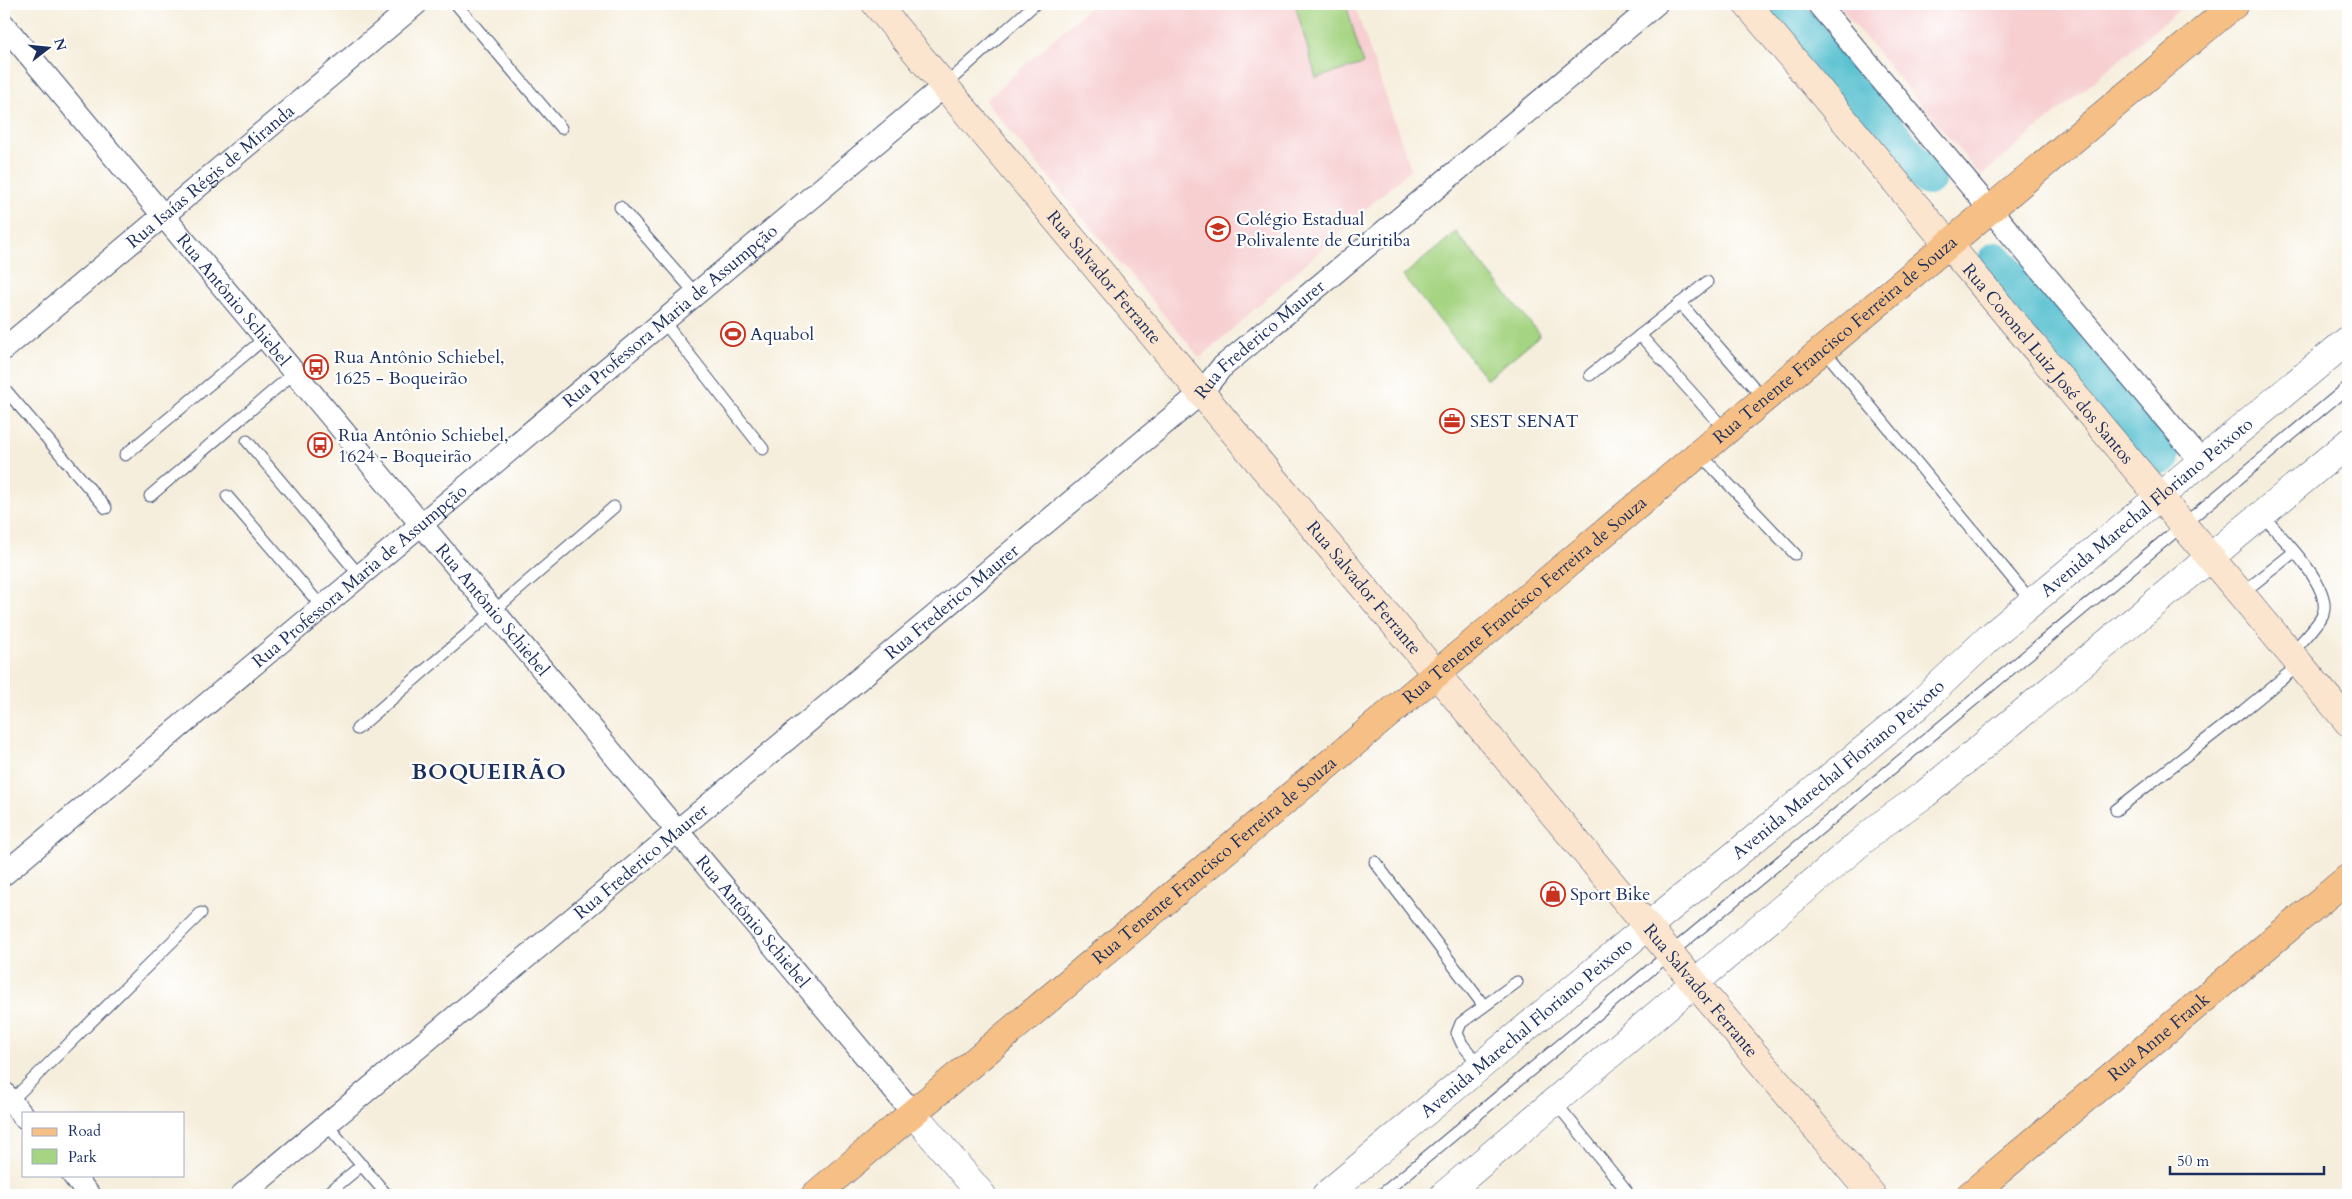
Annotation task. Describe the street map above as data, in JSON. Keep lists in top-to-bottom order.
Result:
{
  "streets": {
    "main road": [
      "Rua Salvador Ferrante",
      "Rua Tenente Francisco Ferreira de Souza",
      "Rua Coronel Luiz José dos Santos",
      "Rua Anne Frank"
    ],
    "street": [
      "Rua Isaías Régis de Miranda",
      "Rua Antônio Schiebel",
      "Rua Professora Maria de Assumpção",
      "Rua Frederico Maurer",
      "Avenida Marechal Floriano Peixoto"
    ]
  },
  "crossings": [
    ["Rua Isaías Régis de Miranda", "Rua Antônio Schiebel"],
    ["Rua Salvador Ferrante", "Rua Professora Maria de Assumpção"],
    ["Rua Salvador Ferrante", "Rua Frederico Maurer"],
    ["Rua Salvador Ferrante", "Rua Tenente Francisco Ferreira de Souza"],
    ["Rua Salvador Ferrante", "Avenida Marechal Floriano Peixoto"],
    ["Rua Antônio Schiebel", "Rua Professora Maria de Assumpção"],
    ["Rua Antônio Schiebel", "Rua Frederico Maurer"],
    ["Rua Antônio Schiebel", "Rua Tenente Francisco Ferreira de Souza"],
    ["Rua Tenente Francisco Ferreira de Souza", "Rua Coronel Luiz José dos Santos"],
    ["Rua Coronel Luiz José dos Santos", "Avenida Marechal Floriano Peixoto"]
  ],
  "districts": ["BOQUEIRÃO"],
  "places": {
    "school or university": ["Colégio Estadual Polivalente de Curitiba"],
    "sports": ["Aquabol"],
    "bus stop": ["Rua Antônio Schiebel, 1625 - Boqueirão", "Rua Antônio Schiebel, 1624 - Boqueirão"],
    "office": ["SEST SENAT"],
    "shop": ["Sport Bike"]
  },
  "legend": ["Road", "Park"],
  "scale_bar": "50 m",
  "north": "right"
}
